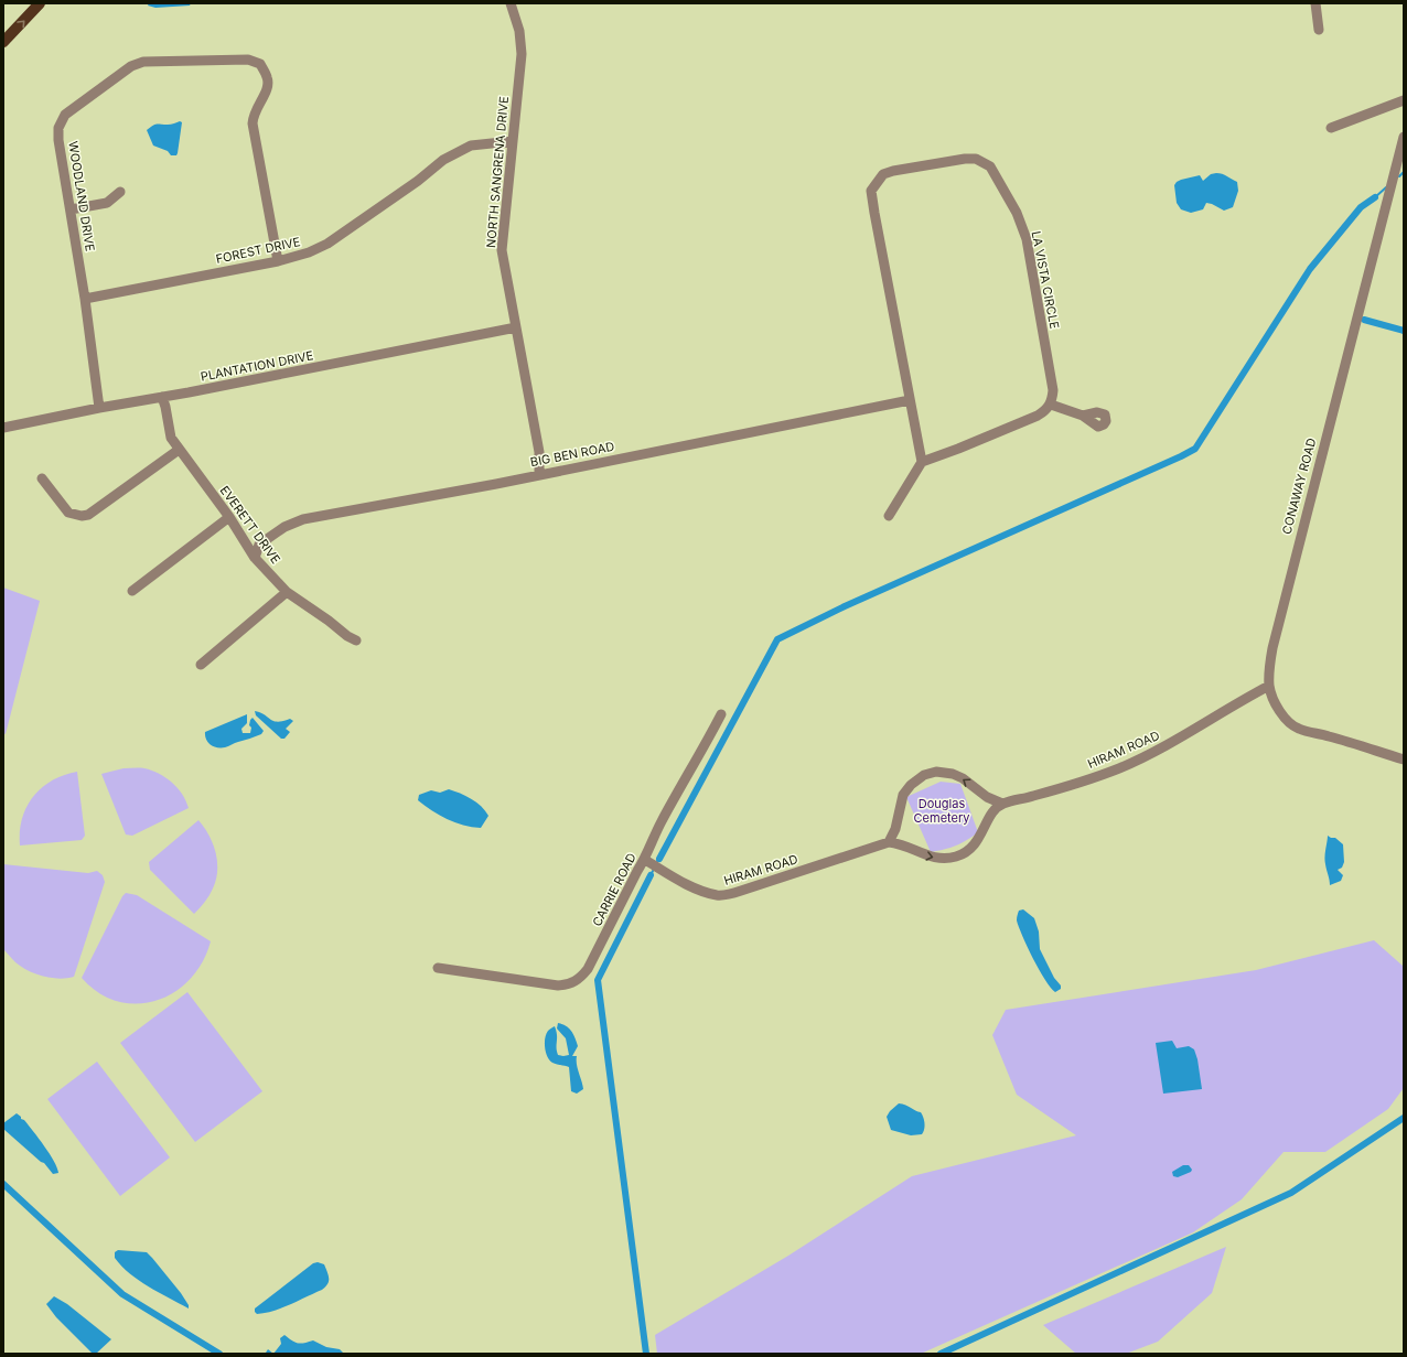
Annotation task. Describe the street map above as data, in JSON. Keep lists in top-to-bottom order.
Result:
{
  "streets": {
    "street": [
      "NORTH SANGRENA DRIVE",
      "WOODLAND DRIVE",
      "FOREST DRIVE",
      "LA VISTA CIRCLE",
      "PLANTATION DRIVE",
      "BIG BEN ROAD",
      "CONAWAY ROAD",
      "EVERETT DRIVE",
      "HIRAM ROAD",
      "CARRIE ROAD"
    ]
  },
  "crossings": [
    ["NORTH SANGRENA DRIVE", "FOREST DRIVE"],
    ["NORTH SANGRENA DRIVE", "PLANTATION DRIVE"],
    ["NORTH SANGRENA DRIVE", "BIG BEN ROAD"],
    ["WOODLAND DRIVE", "FOREST DRIVE"],
    ["WOODLAND DRIVE", "PLANTATION DRIVE"],
    ["LA VISTA CIRCLE", "BIG BEN ROAD"],
    ["PLANTATION DRIVE", "EVERETT DRIVE"],
    ["BIG BEN ROAD", "EVERETT DRIVE"],
    ["CONAWAY ROAD", "HIRAM ROAD"],
    ["HIRAM ROAD", "CARRIE ROAD"]
  ],
  "parks": ["Douglas Cemetery"]
}
